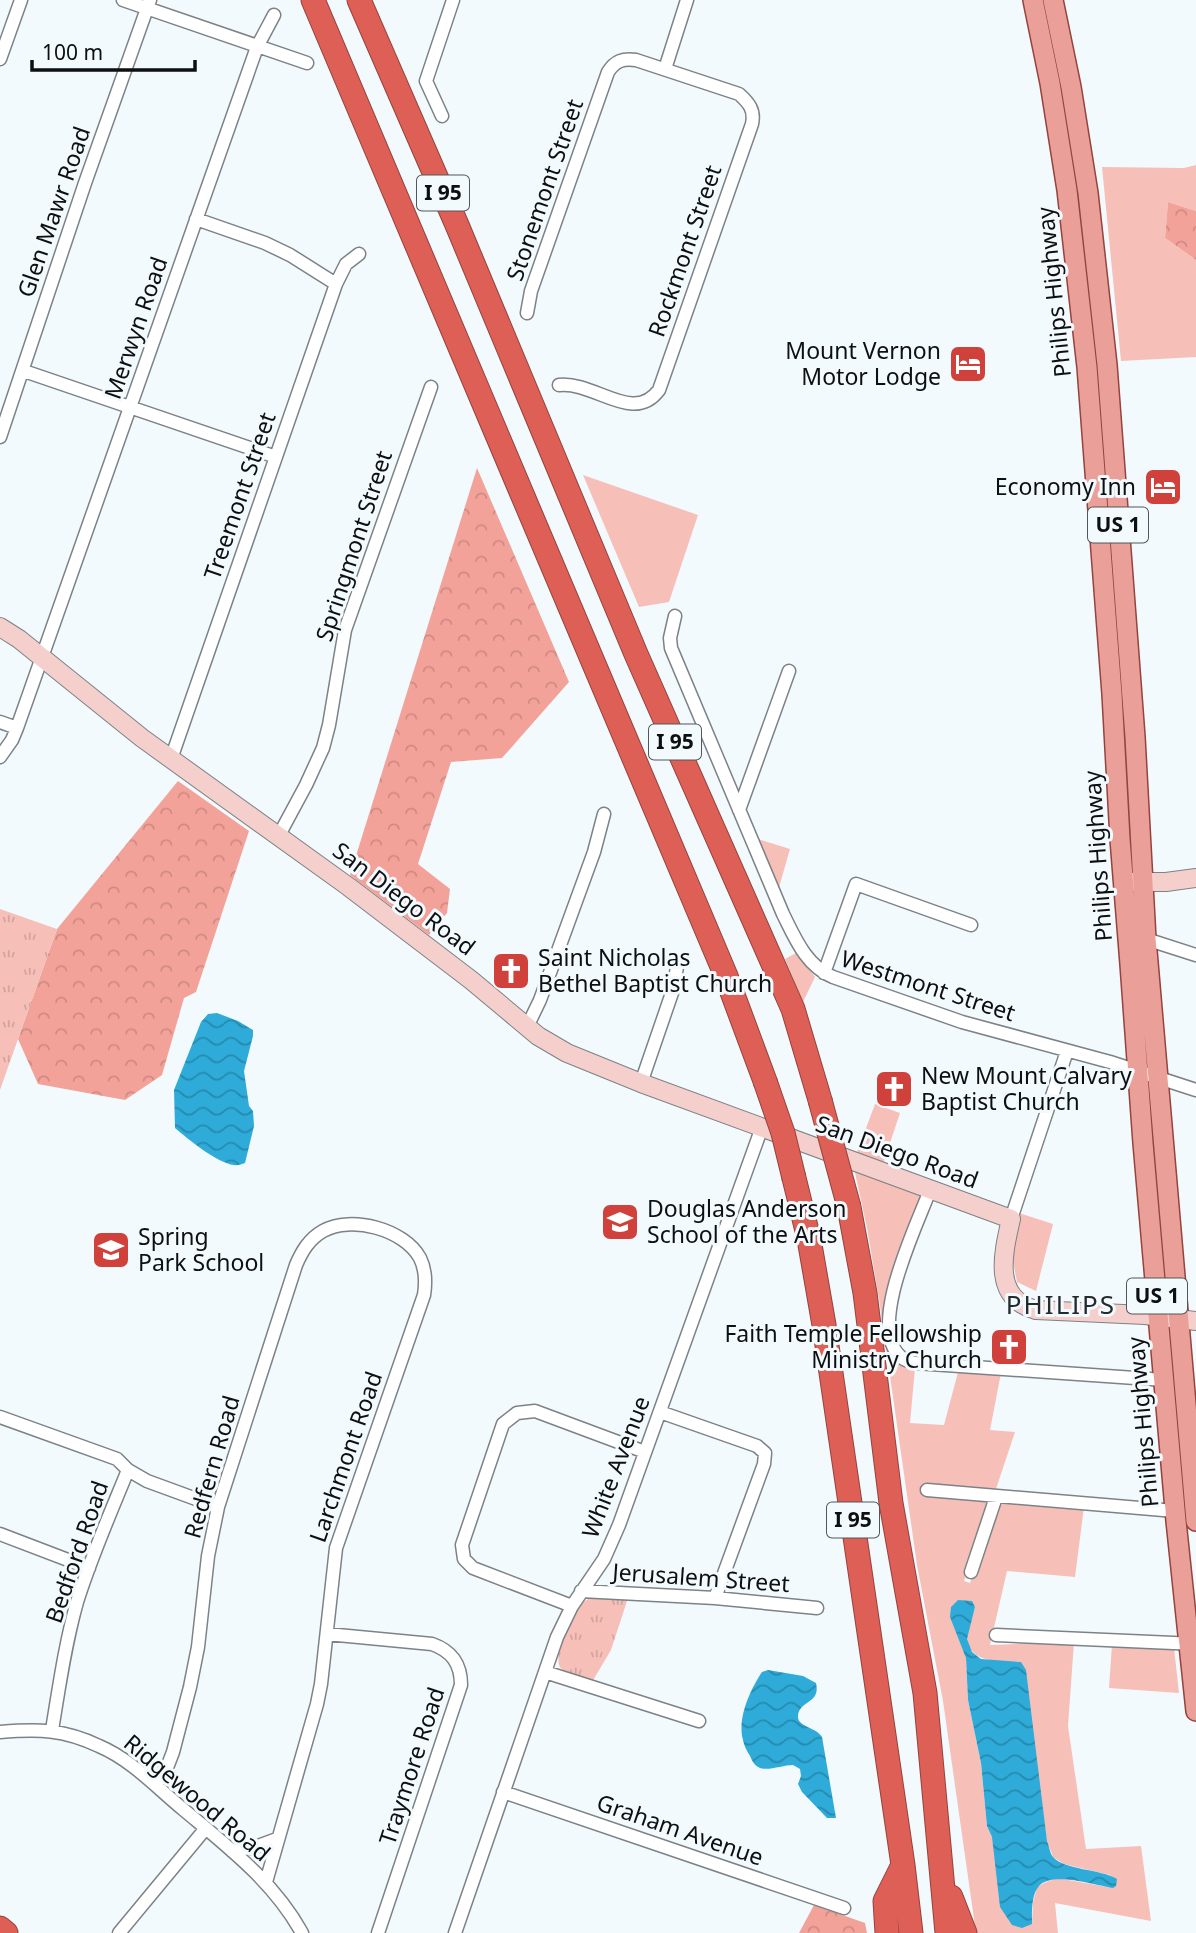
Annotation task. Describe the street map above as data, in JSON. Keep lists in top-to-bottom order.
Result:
{
  "streets": {
    "highway": ["I 95"],
    "main road": ["Philips Highway", "US 1"],
    "street": [
      "Stonemont Street",
      "Glen Mawr Road",
      "Rockmont Street",
      "Merwyn Road",
      "Treemont Street",
      "Springmont Street",
      "San Diego Road",
      "Westmont Street",
      "Larchmont Road",
      "Redfern Road",
      "White Avenue",
      "Bedford Road",
      "Jerusalem Street",
      "Traymore Road",
      "Ridgewood Road",
      "Graham Avenue"
    ]
  },
  "crossings": [
    ["Stonemont Street", "Rockmont Street"],
    ["Philips Highway", "Westmont Street"],
    ["Merwyn Road", "San Diego Road"],
    ["Treemont Street", "San Diego Road"],
    ["Springmont Street", "San Diego Road"],
    ["San Diego Road", "White Avenue"],
    ["Larchmont Road", "Redfern Road"],
    ["Larchmont Road", "Traymore Road"],
    ["Larchmont Road", "Ridgewood Road"],
    ["Redfern Road", "Ridgewood Road"],
    ["White Avenue", "Jerusalem Street"],
    ["White Avenue", "Graham Avenue"],
    ["Bedford Road", "Ridgewood Road"]
  ],
  "districts": ["PHILIPS"],
  "places": {
    "hotel": ["Mount Vernon Motor Lodge", "Economy Inn"],
    "church": ["Saint Nicholas Bethel Baptist Church", "New Mount Calvary Baptist Church", "Faith Temple Fellowship Ministry Church"],
    "school or university": ["Douglas Anderson School of the Arts", "Spring Park School"]
  },
  "scale_bar": "100 m"
}
